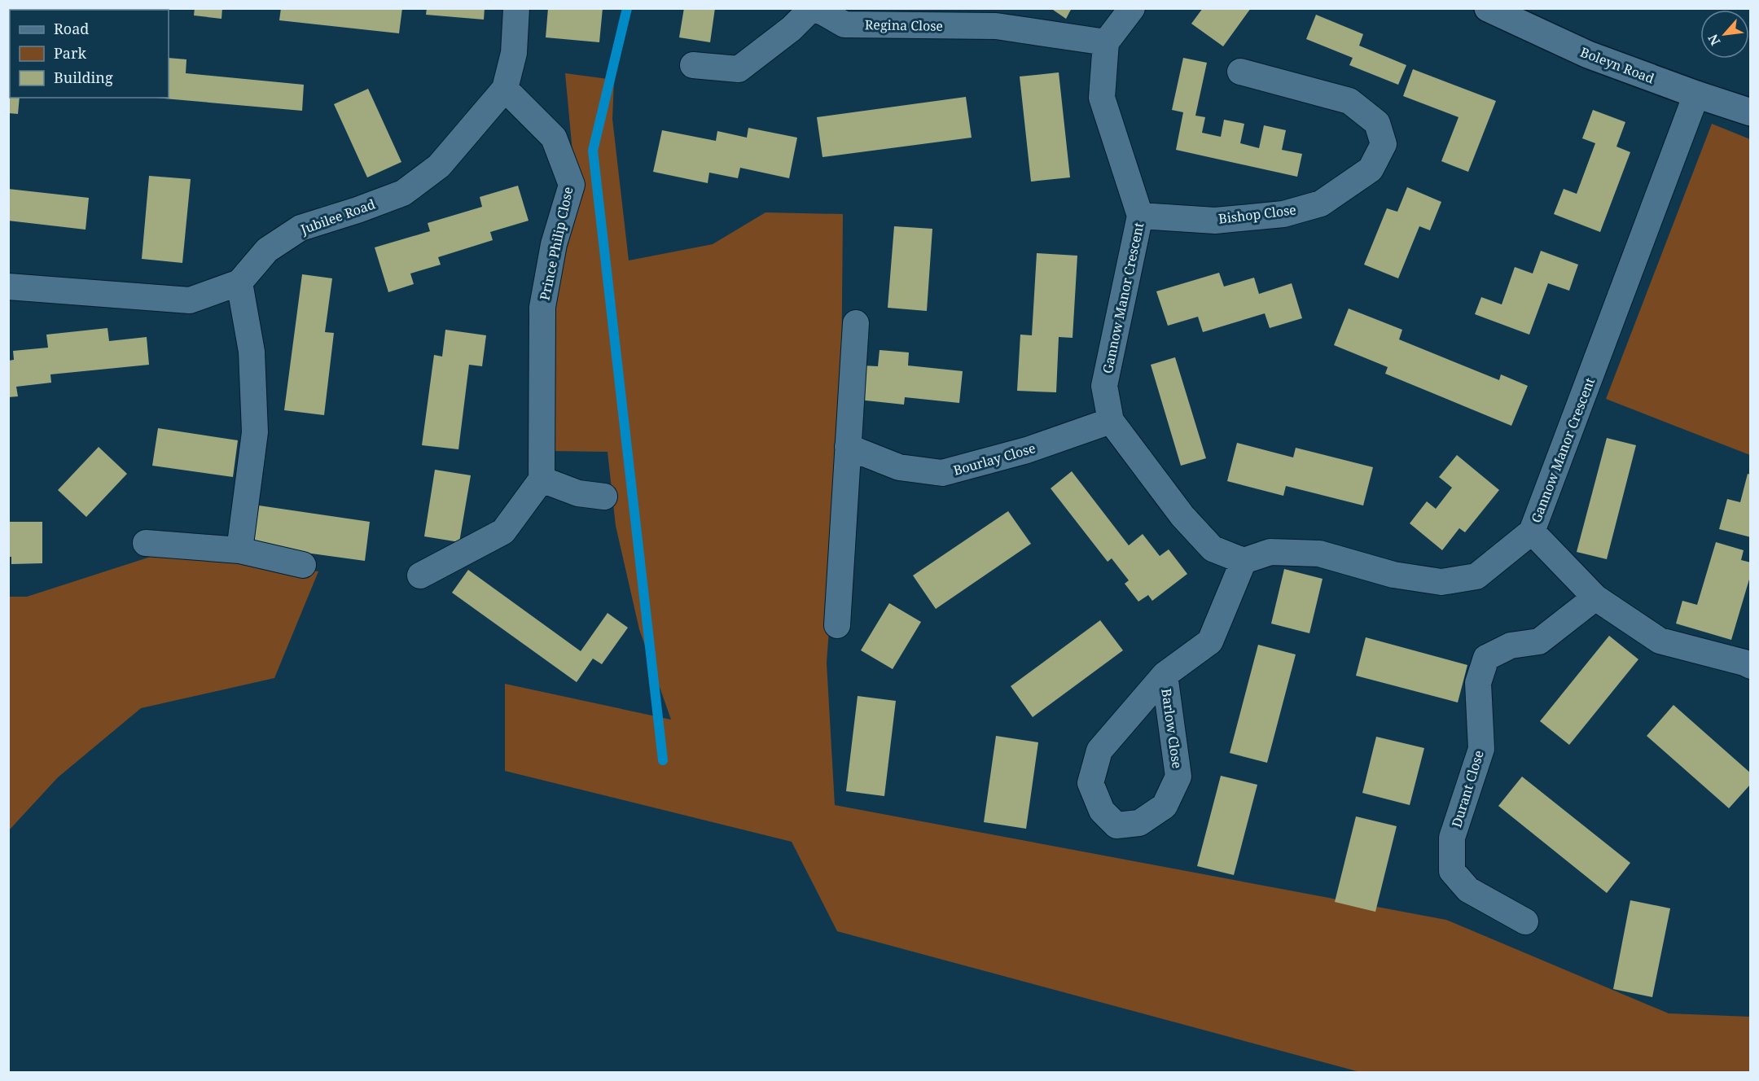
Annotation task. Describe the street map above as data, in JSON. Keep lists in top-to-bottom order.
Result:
{
  "streets": {
    "street": [
      "Regina Close",
      "Boleyn Road",
      "Bishop Close",
      "Jubilee Road",
      "Prince Philip Close",
      "Gannow Manor Crescent",
      "Bourlay Close",
      "Barlow Close",
      "Durant Close"
    ]
  },
  "crossings": [
    ["Regina Close", "Gannow Manor Crescent"],
    ["Boleyn Road", "Gannow Manor Crescent"],
    ["Bishop Close", "Gannow Manor Crescent"],
    ["Jubilee Road", "Prince Philip Close"],
    ["Gannow Manor Crescent", "Bourlay Close"],
    ["Gannow Manor Crescent", "Barlow Close"]
  ],
  "legend": ["Road", "Park", "Building"],
  "north": "bottom left"
}
